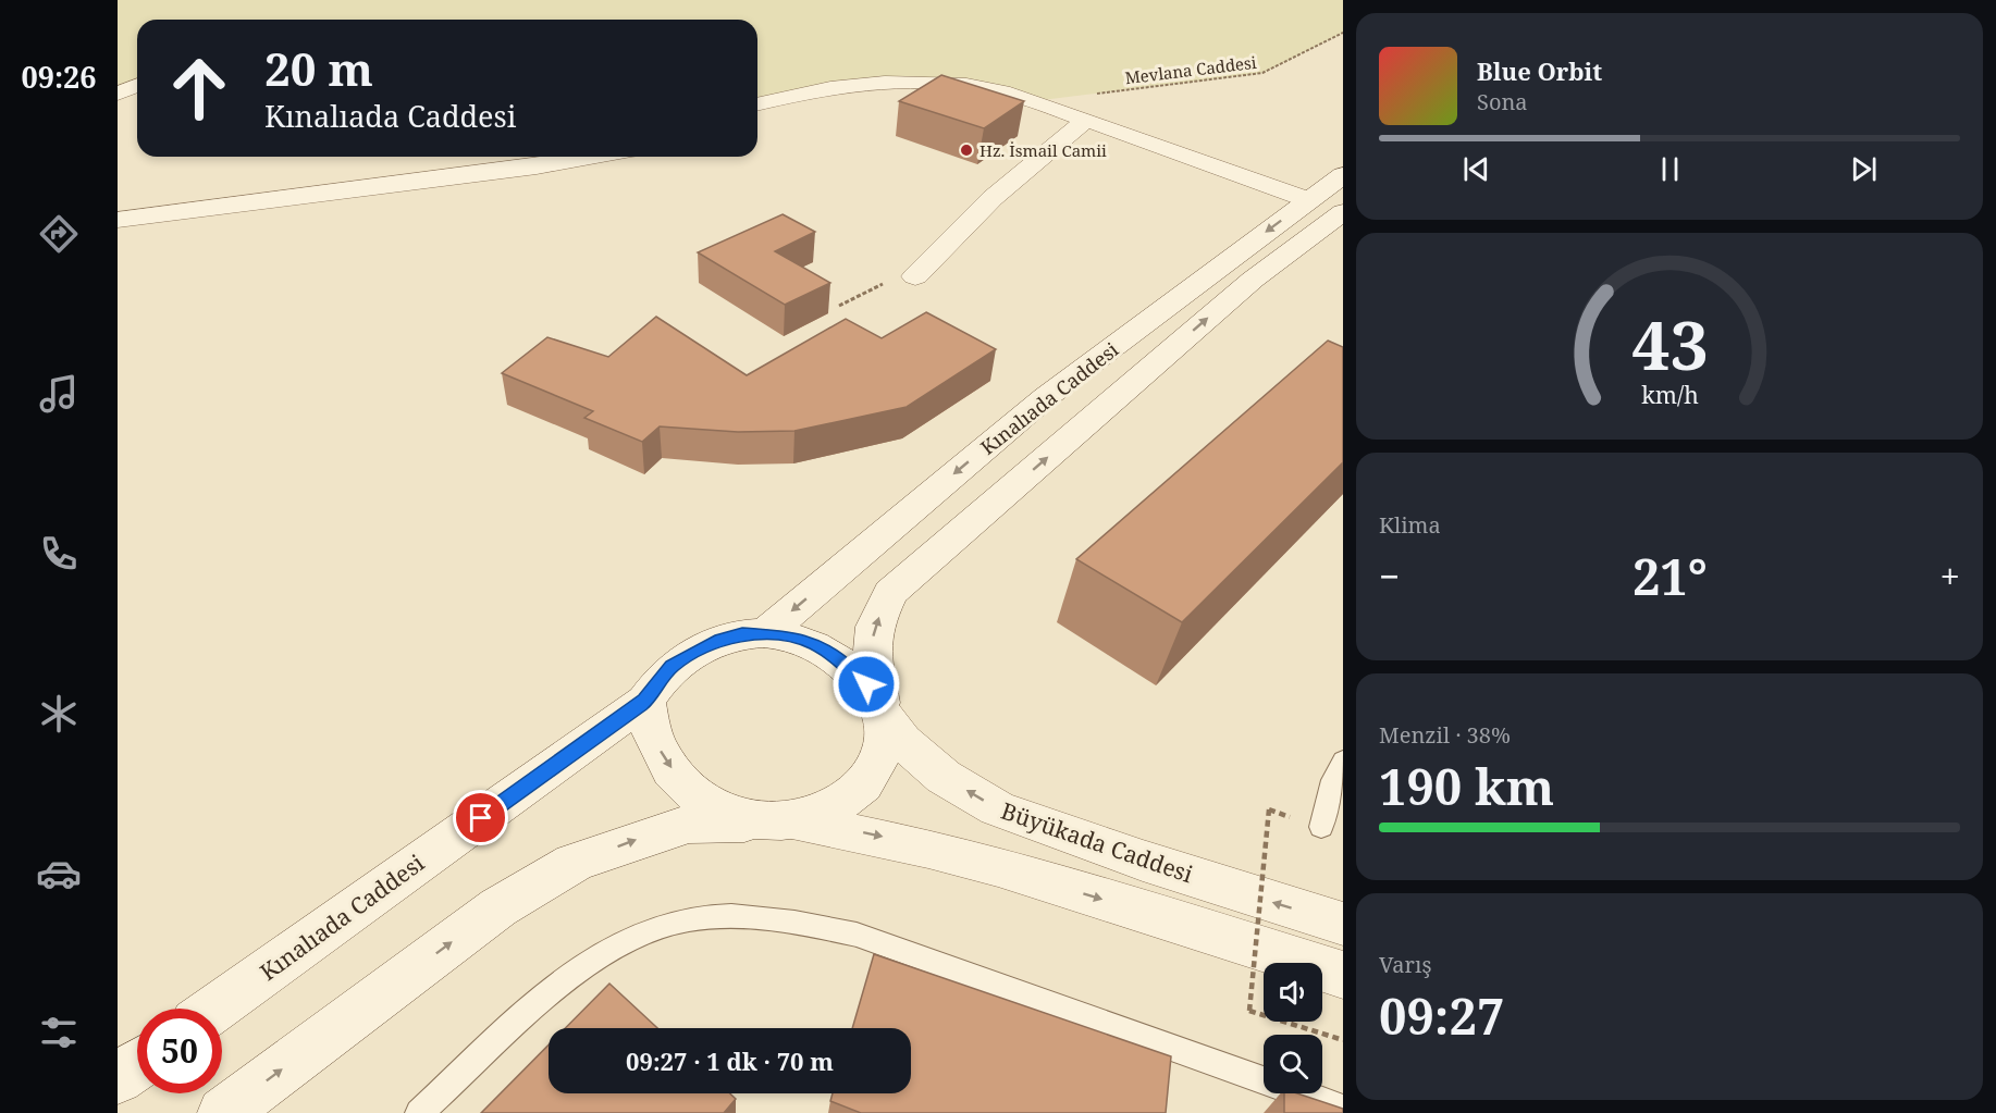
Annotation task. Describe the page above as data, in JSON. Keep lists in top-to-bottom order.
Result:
{
  "streets": {
    "main road": ["Kınalıada Caddesi", "Büyükada Caddesi"],
    "path": ["Mevlana Caddesi"]
  },
  "crossings": [
    ["Kınalıada Caddesi", "Büyükada Caddesi"]
  ],
  "places": ["Hz. İsmail Camii"],
  "page": {
    "tabs": "09:26",
    "turn": ["20 m", "Kınalıada Caddesi"],
    "song": ["Blue Orbit", "Sona"],
    "tile": [
      "Klima",
      ["Menzil · 38%", "190 km"],
      ["Varış", "09:27"]
    ],
    "heat": ["−", "21°", "+"],
    "limit": "50",
    "trip": "09:27 · 1 dk · 70 m",
    "gauge": ["43", "km/h"]
  }
}
